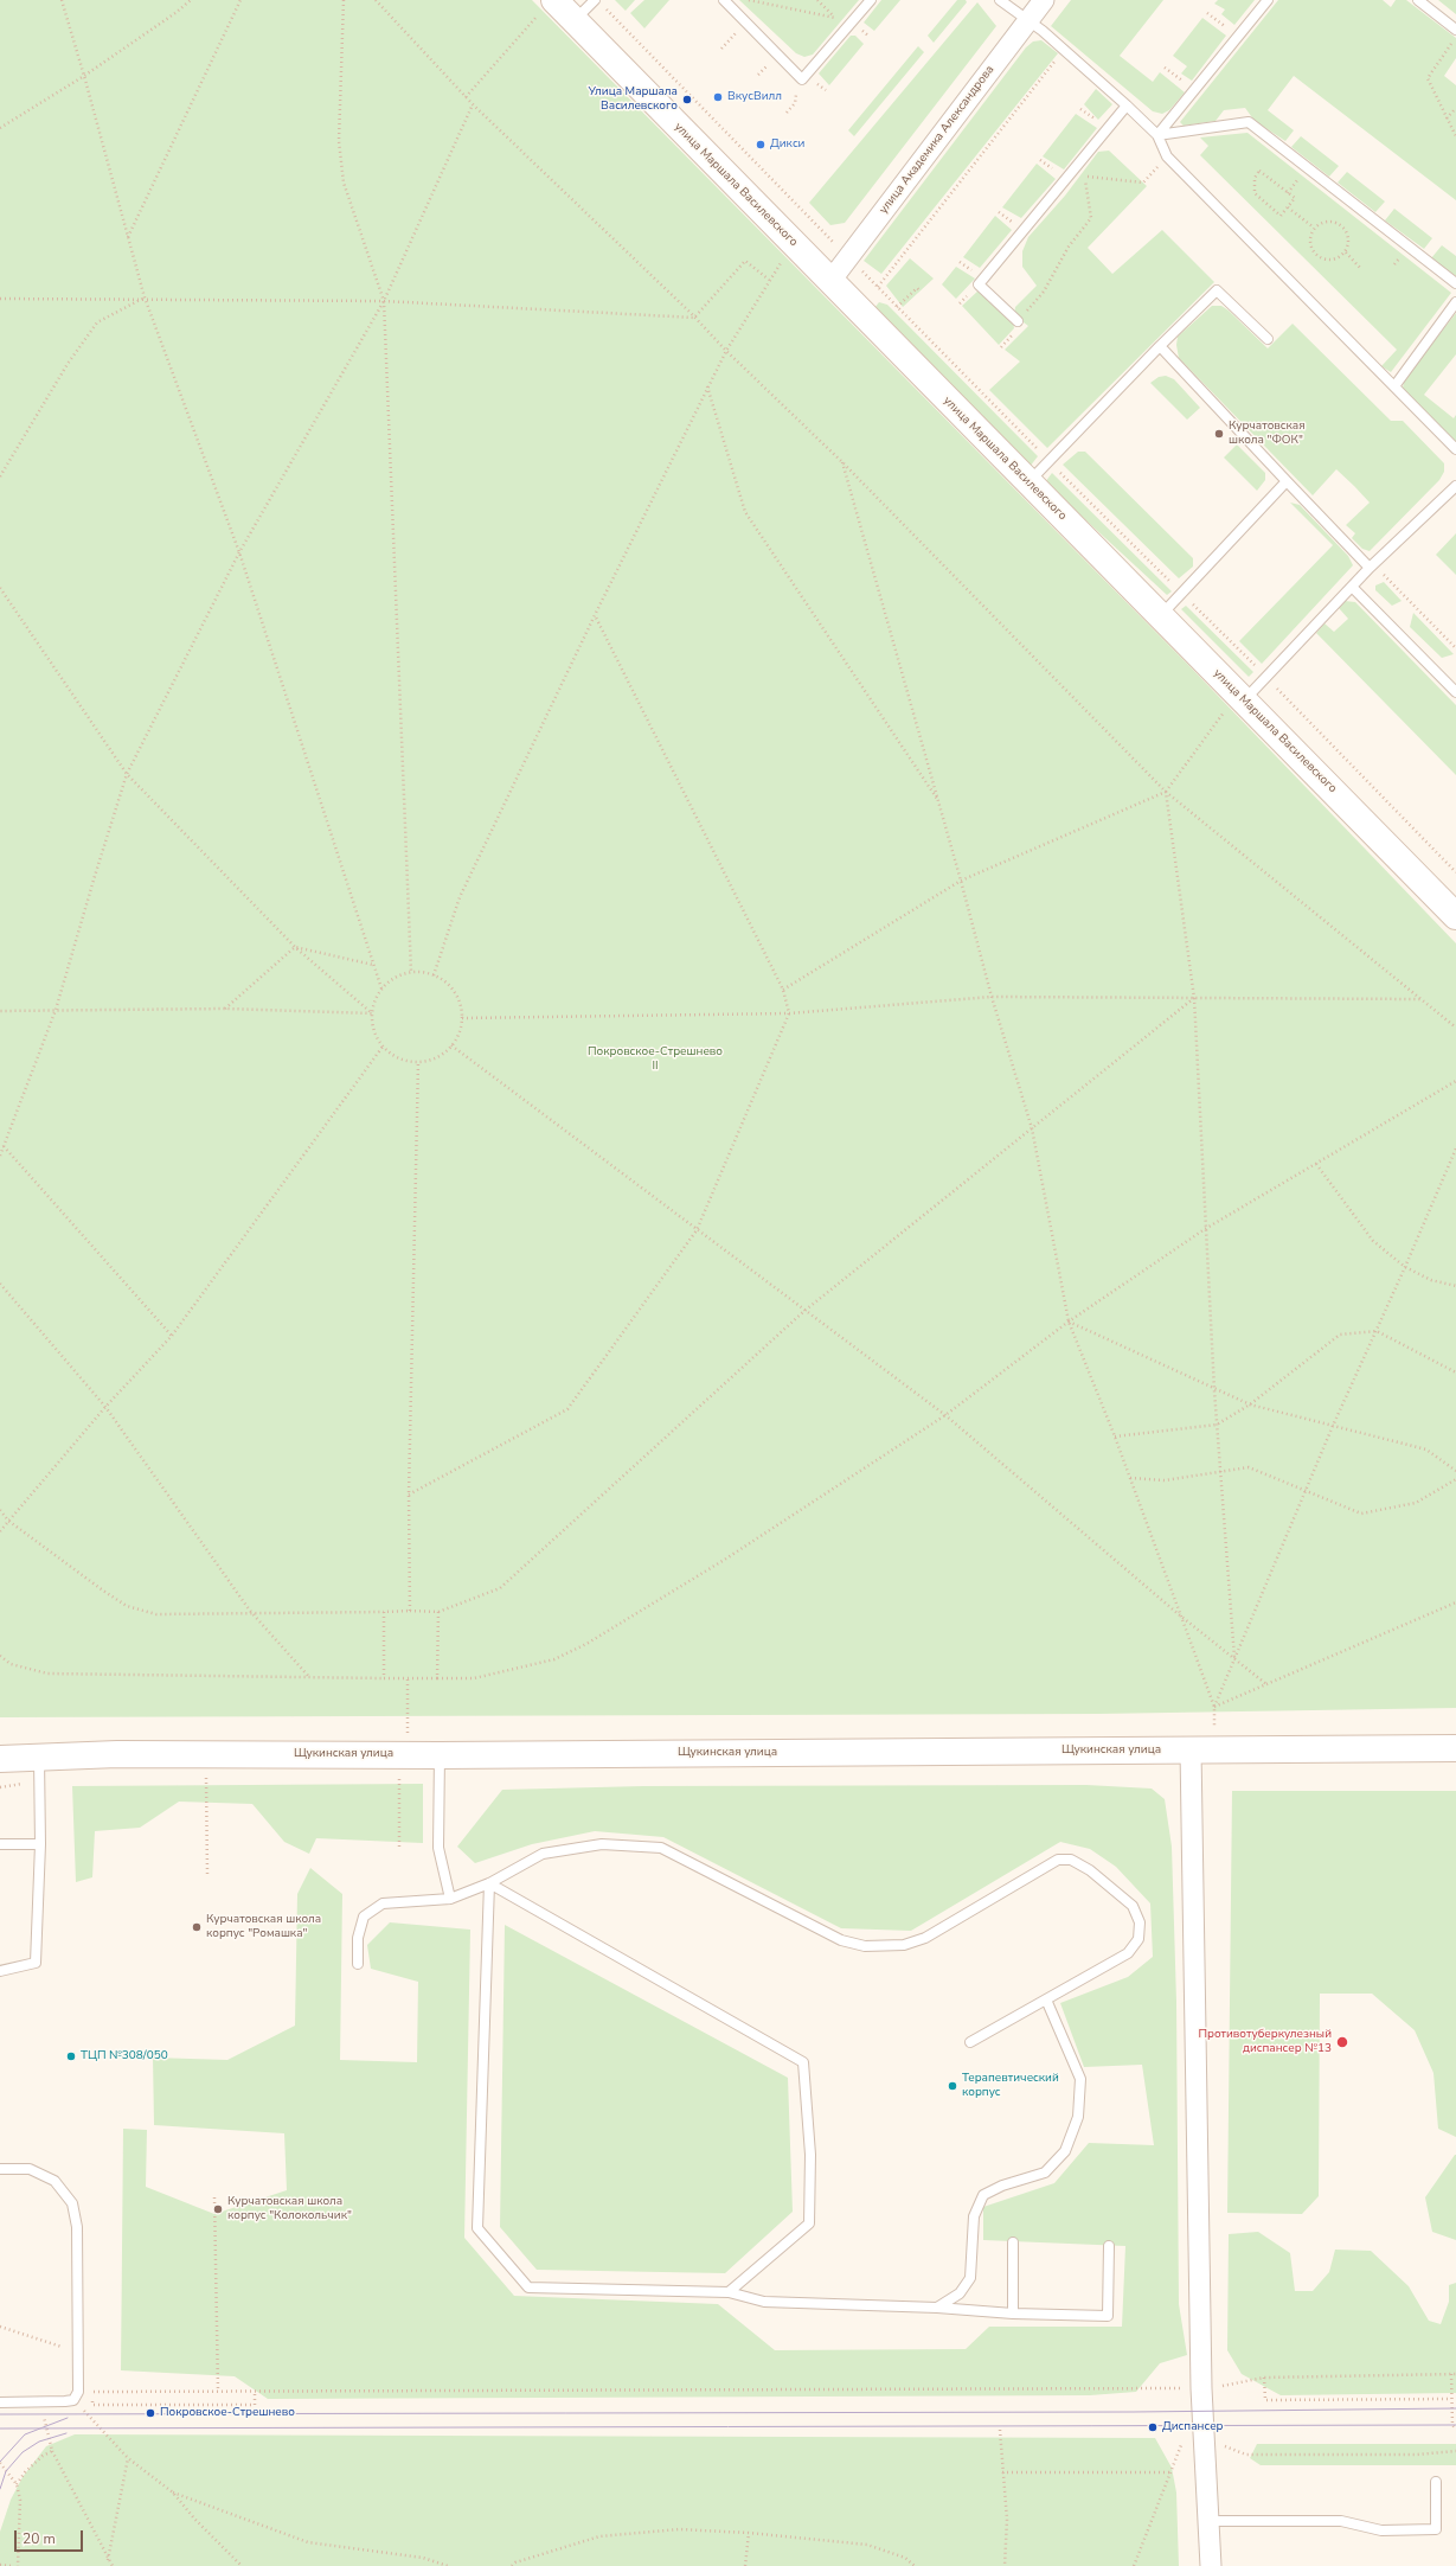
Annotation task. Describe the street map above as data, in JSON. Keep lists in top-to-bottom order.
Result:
{
  "streets": {
    "main road": ["улица Маршала Василевского", "Щукинская улица"],
    "street": ["улица Академика Александрова"]
  },
  "crossings": [
    ["улица Академика Александрова", "улица Маршала Василевского"]
  ],
  "parks": ["Покровское-Стрешнево II"],
  "places": [
    "ВкусВилл",
    "Улица Маршала Василевского",
    "Дикси",
    "Курчатовская школа \"ФОК\"",
    "Курчатовская школа корпус \"Ромашка\"",
    "Противотуберкулезный диспансер №13",
    "ТЦП №308/050",
    "Терапевтический корпус",
    "Курчатовская школа корпус \"Колокольчик\"",
    "Покровское-Стрешнево",
    "Диспансер"
  ],
  "scale_bar": "20 m"
}
